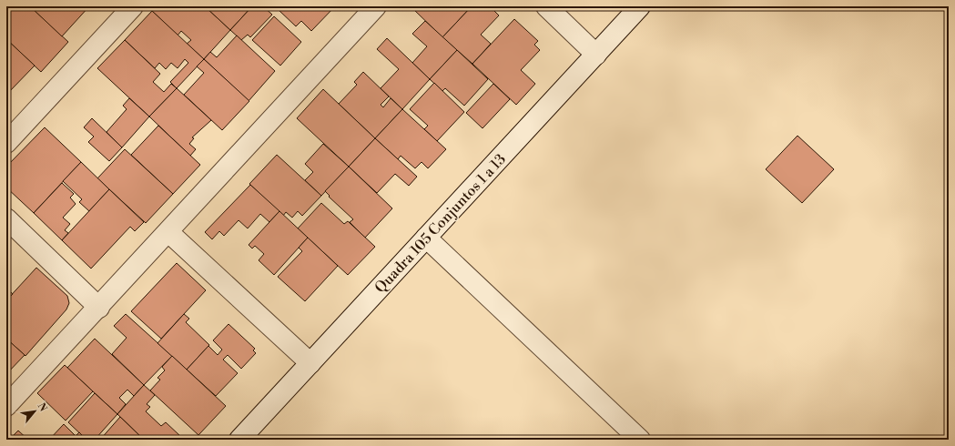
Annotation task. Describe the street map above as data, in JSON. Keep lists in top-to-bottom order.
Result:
{
  "streets": {
    "street": ["Quadra 105 Conjuntos 1 a 13"]
  },
  "north": "top right"
}
